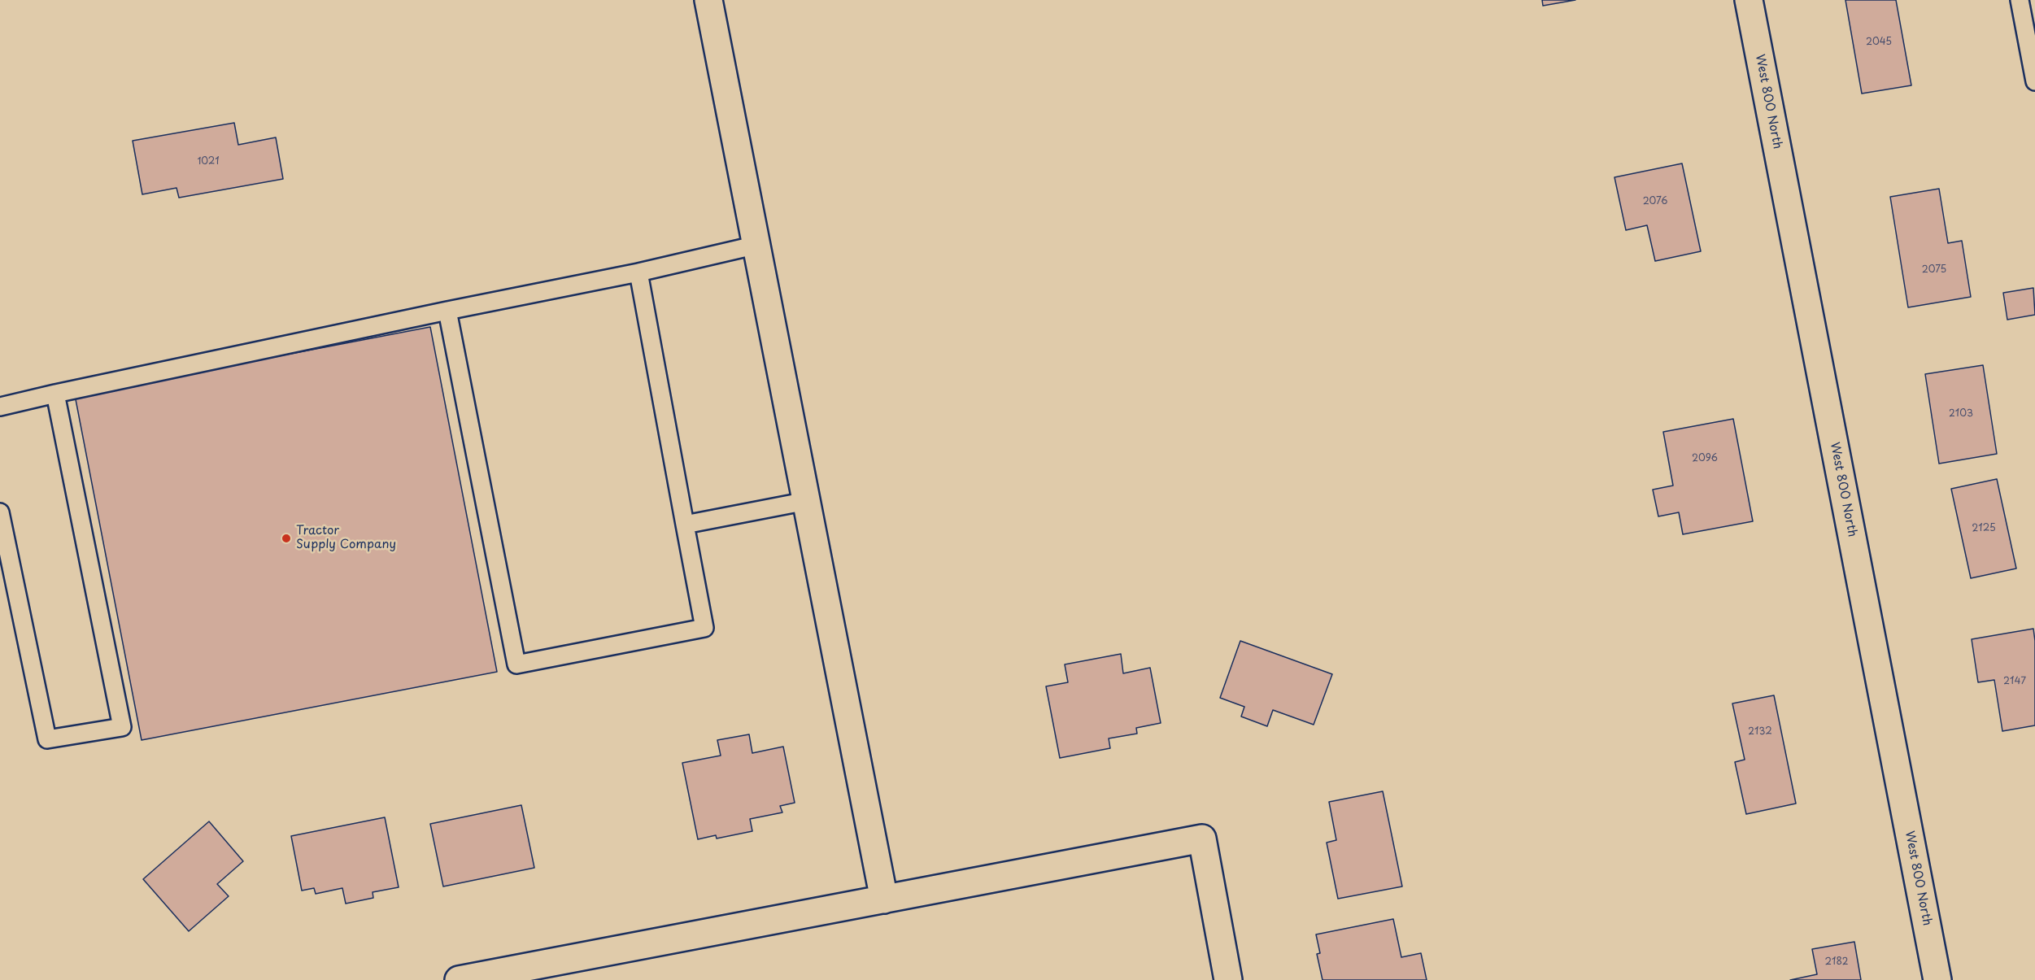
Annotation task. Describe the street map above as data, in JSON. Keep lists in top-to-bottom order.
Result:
{
  "streets": {
    "street": ["West 800 North"]
  },
  "places": ["Tractor Supply Company"],
  "house_numbers": [
    "2045",
    "1021",
    "2076",
    "2075",
    "2103",
    "2096",
    "2125",
    "2147",
    "2132",
    "2182"
  ]
}
